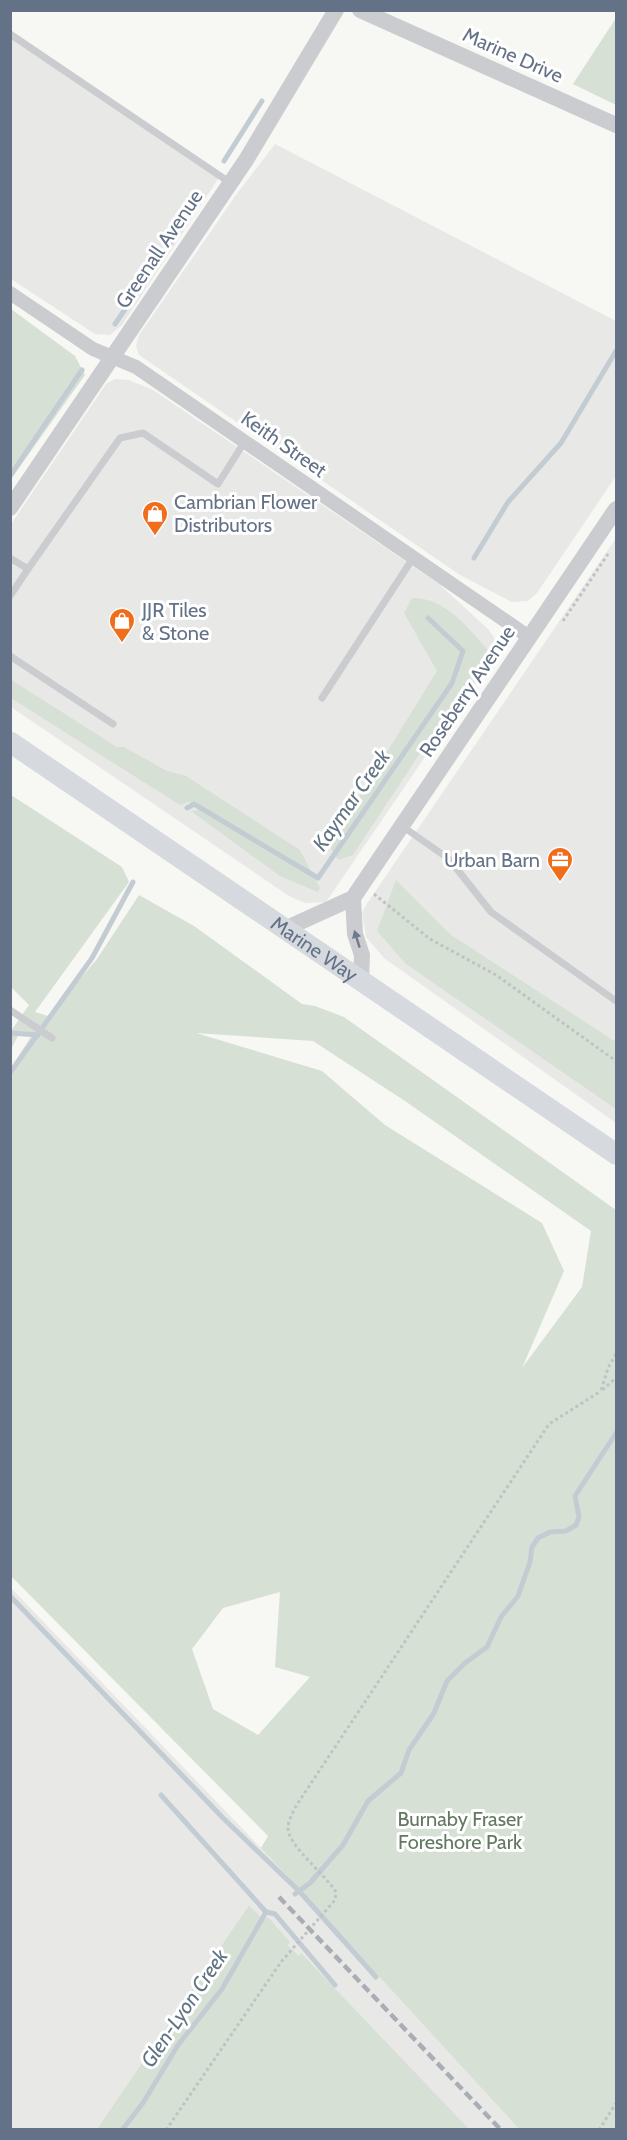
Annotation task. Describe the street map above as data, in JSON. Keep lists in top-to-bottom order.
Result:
{
  "streets": {
    "main road": ["Marine Way"],
    "street": [
      "Marine Drive",
      "Greenall Avenue",
      "Keith Street",
      "Roseberry Avenue"
    ]
  },
  "crossings": [
    ["Greenall Avenue", "Keith Street"],
    ["Keith Street", "Roseberry Avenue"]
  ],
  "water": ["Kaymar Creek", "Glen-Lyon Creek"],
  "parks": ["Burnaby Fraser Foreshore Park"],
  "places": {
    "shop": ["Cambrian Flower Distributors", "JJR Tiles & Stone"],
    "office": ["Urban Barn"]
  }
}
